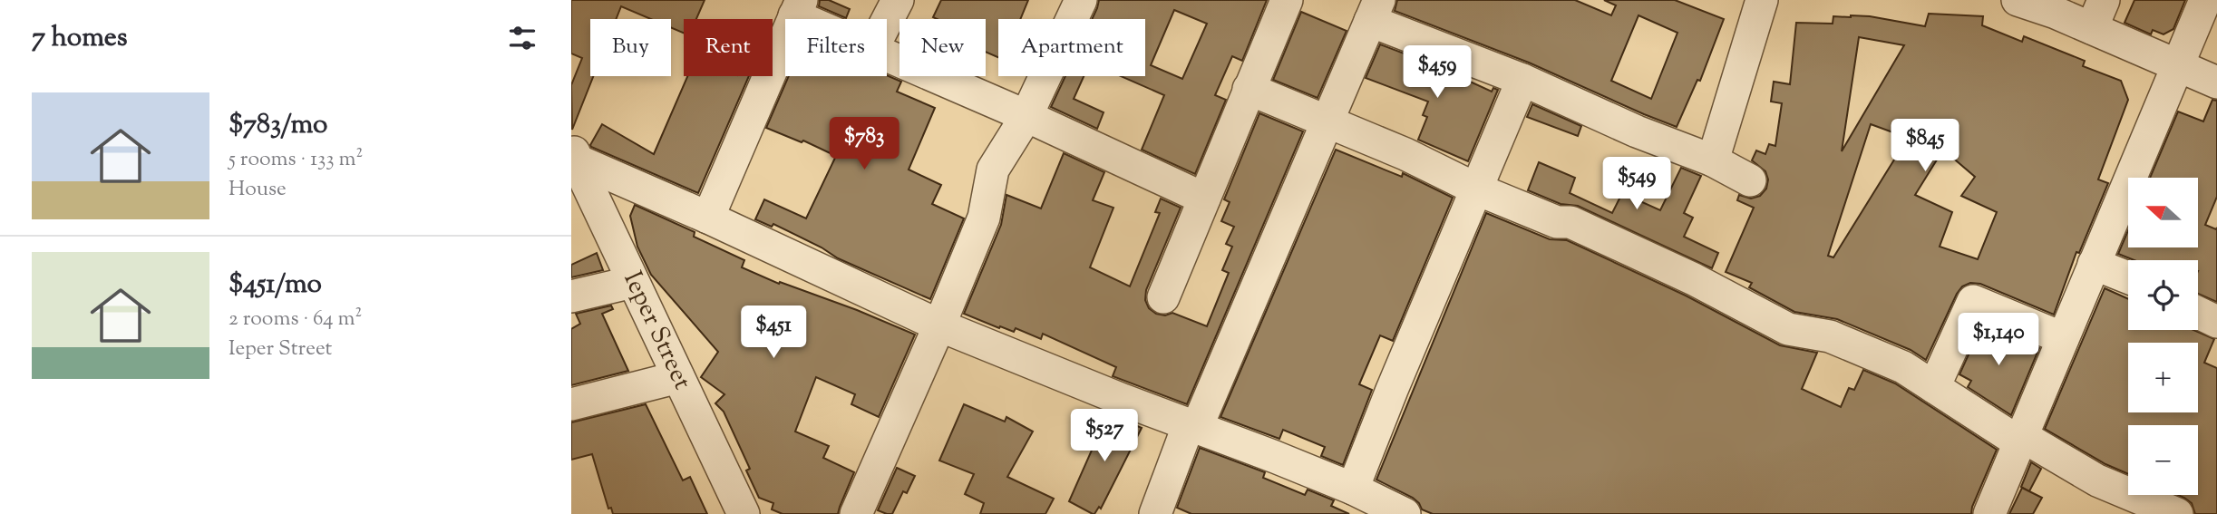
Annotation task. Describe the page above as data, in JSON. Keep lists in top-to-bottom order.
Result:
{
  "streets": {
    "street": ["Ieper Street"]
  },
  "north": "left",
  "page": {
    "heading": "7 homes",
    "chip": [
      "Buy",
      "Rent",
      "Filters",
      "New",
      "Apartment"
    ],
    "price": [
      "$459",
      "$783",
      "$845",
      "$549",
      "$451",
      "$1,140",
      "$527"
    ],
    "list": [
      {
        "name": "$783/mo",
        "note": "5 rooms · 133 m² · House"
      },
      {
        "name": "$451/mo",
        "note": "2 rooms · 64 m² · Ieper Street"
      }
    ],
    "map_buttons": ["+", "−"]
  }
}
